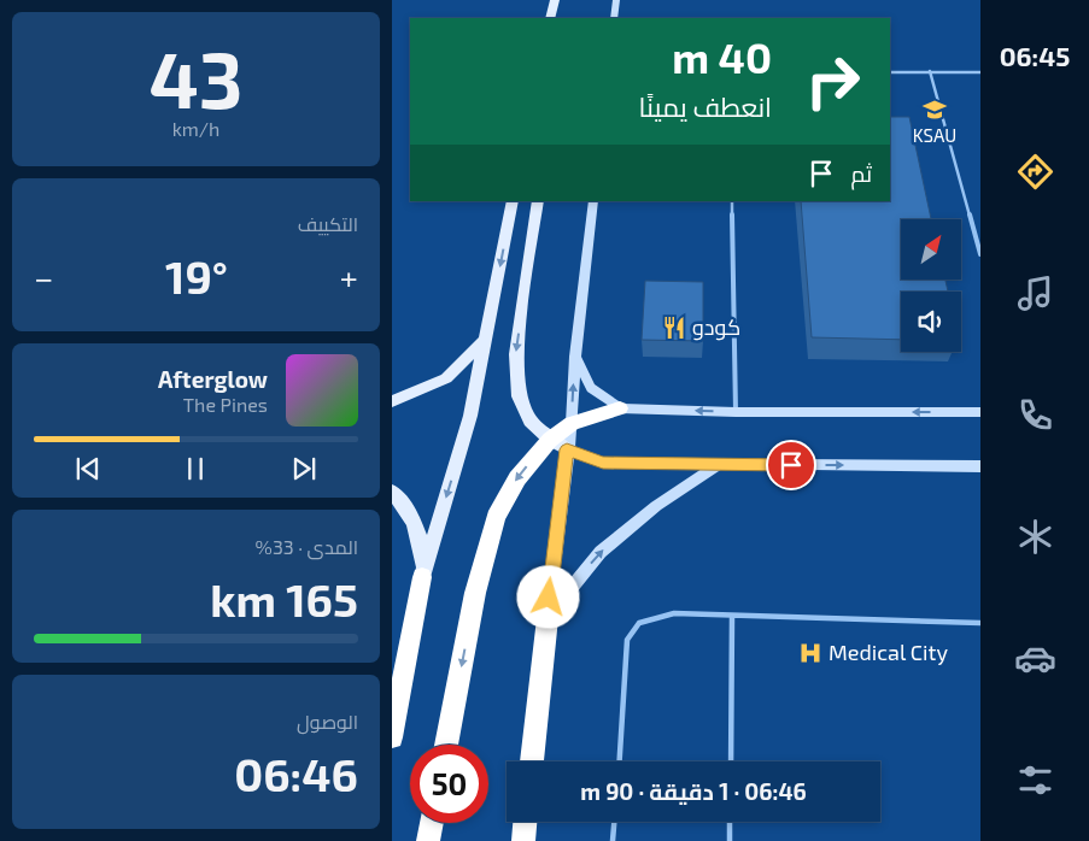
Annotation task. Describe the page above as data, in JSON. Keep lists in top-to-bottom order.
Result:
{
  "places": {
    "school or university": ["KSAU"],
    "restaurant": ["كودو"],
    "hospital": ["Medical City"]
  },
  "north": "top right",
  "page": {
    "tabs": "06:45",
    "tile": [
      ["43", "km/h"],
      "التكييف",
      ["المدى · 33%", "165 km"],
      ["الوصول", "06:46"]
    ],
    "turn": ["40 m", "انعطف يمينًا"],
    "then": "ثم",
    "heat": ["−", "19°", "+"],
    "song": ["Afterglow", "The Pines"],
    "limit": "50",
    "trip": "06:46 · 1 دقيقة · 90 m"
  }
}
